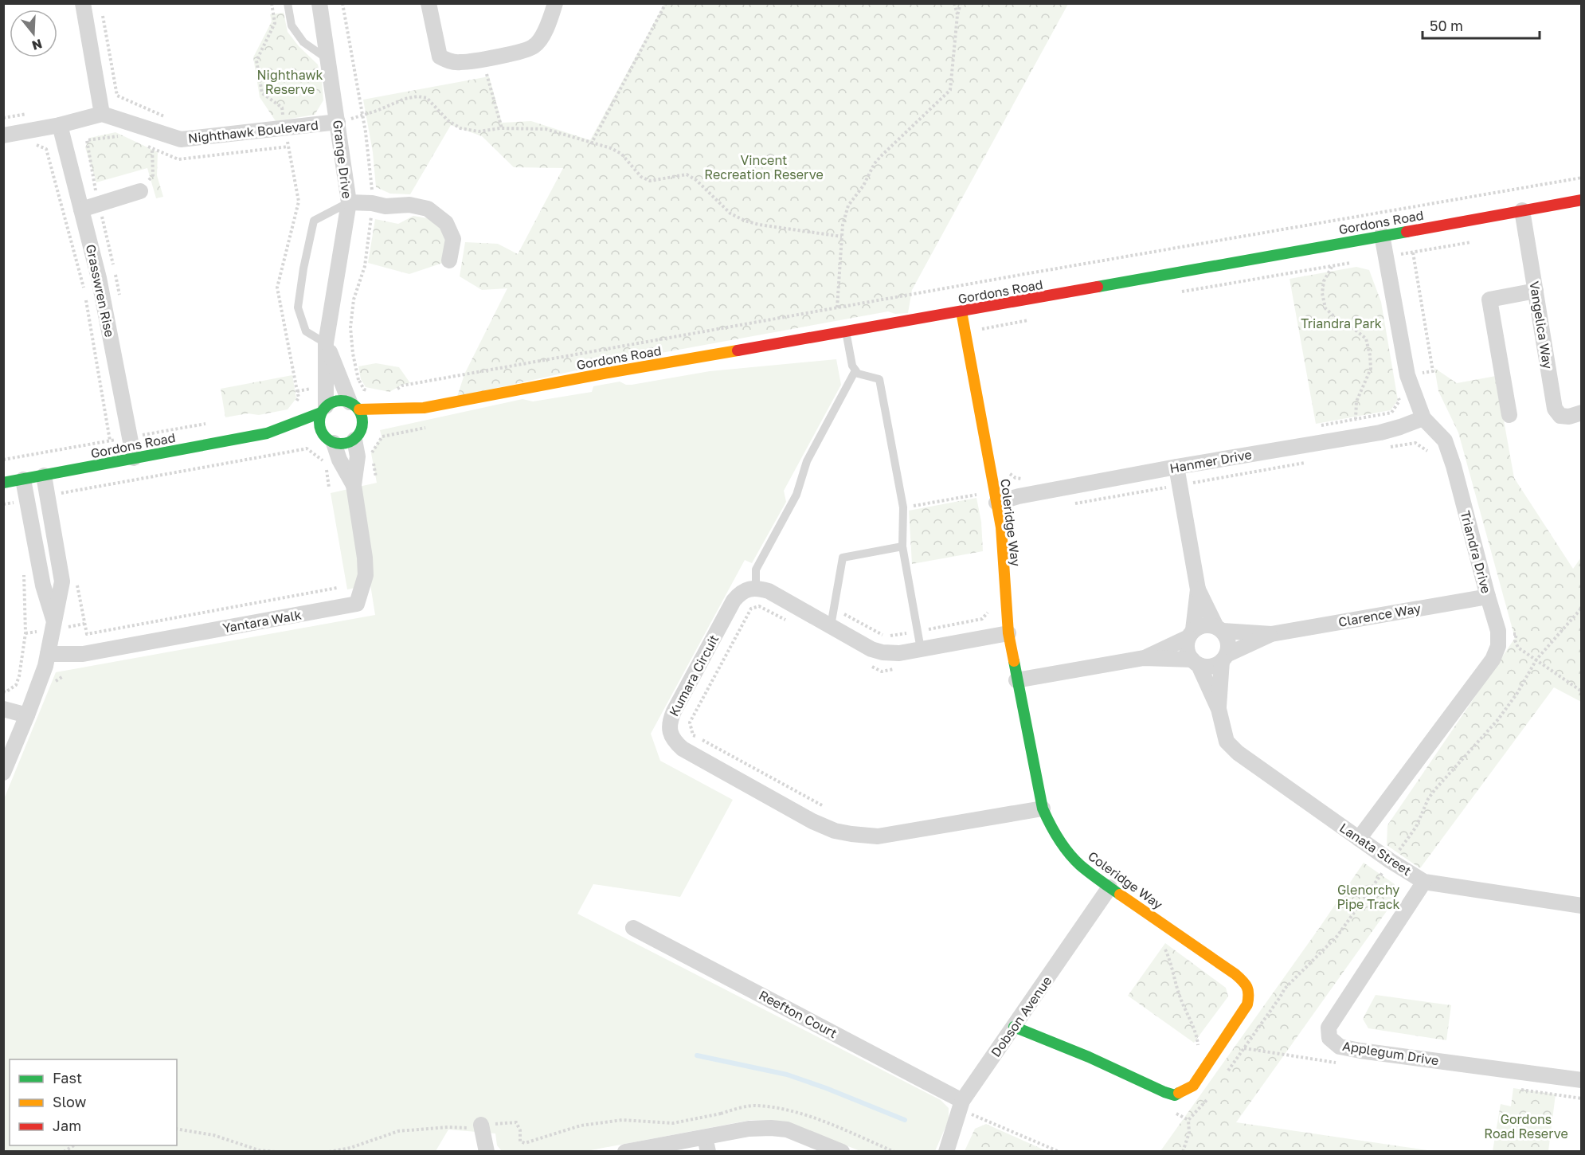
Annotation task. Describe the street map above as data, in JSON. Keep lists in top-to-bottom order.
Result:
{
  "streets": {
    "street": [
      "Nighthawk Boulevard",
      "Grange Drive",
      "Gordons Road",
      "Grasswren Rise",
      "Vangelica Way",
      "Hanmer Drive",
      "Coleridge Way",
      "Triandra Drive",
      "Clarence Way",
      "Yantara Walk",
      "Kumara Circuit",
      "Lanata Street",
      "Reefton Court",
      "Dobson Avenue",
      "Applegum Drive"
    ]
  },
  "crossings": [
    ["Nighthawk Boulevard", "Grange Drive"],
    ["Grange Drive", "Gordons Road"],
    ["Grange Drive", "Yantara Walk"],
    ["Gordons Road", "Grasswren Rise"],
    ["Gordons Road", "Vangelica Way"],
    ["Gordons Road", "Coleridge Way"],
    ["Gordons Road", "Triandra Drive"],
    ["Gordons Road", "Yantara Walk"],
    ["Hanmer Drive", "Coleridge Way"],
    ["Hanmer Drive", "Triandra Drive"],
    ["Coleridge Way", "Kumara Circuit"],
    ["Coleridge Way", "Dobson Avenue"],
    ["Triandra Drive", "Clarence Way"],
    ["Triandra Drive", "Lanata Street"],
    ["Clarence Way", "Lanata Street"],
    ["Lanata Street", "Applegum Drive"],
    ["Reefton Court", "Dobson Avenue"]
  ],
  "parks": [
    "Nighthawk Reserve",
    "Vincent Recreation Reserve",
    "Triandra Park",
    "Glenorchy Pipe Track",
    "Gordons Road Reserve"
  ],
  "legend": ["Fast", "Slow", "Jam"],
  "scale_bar": "50 m",
  "north": "bottom"
}
